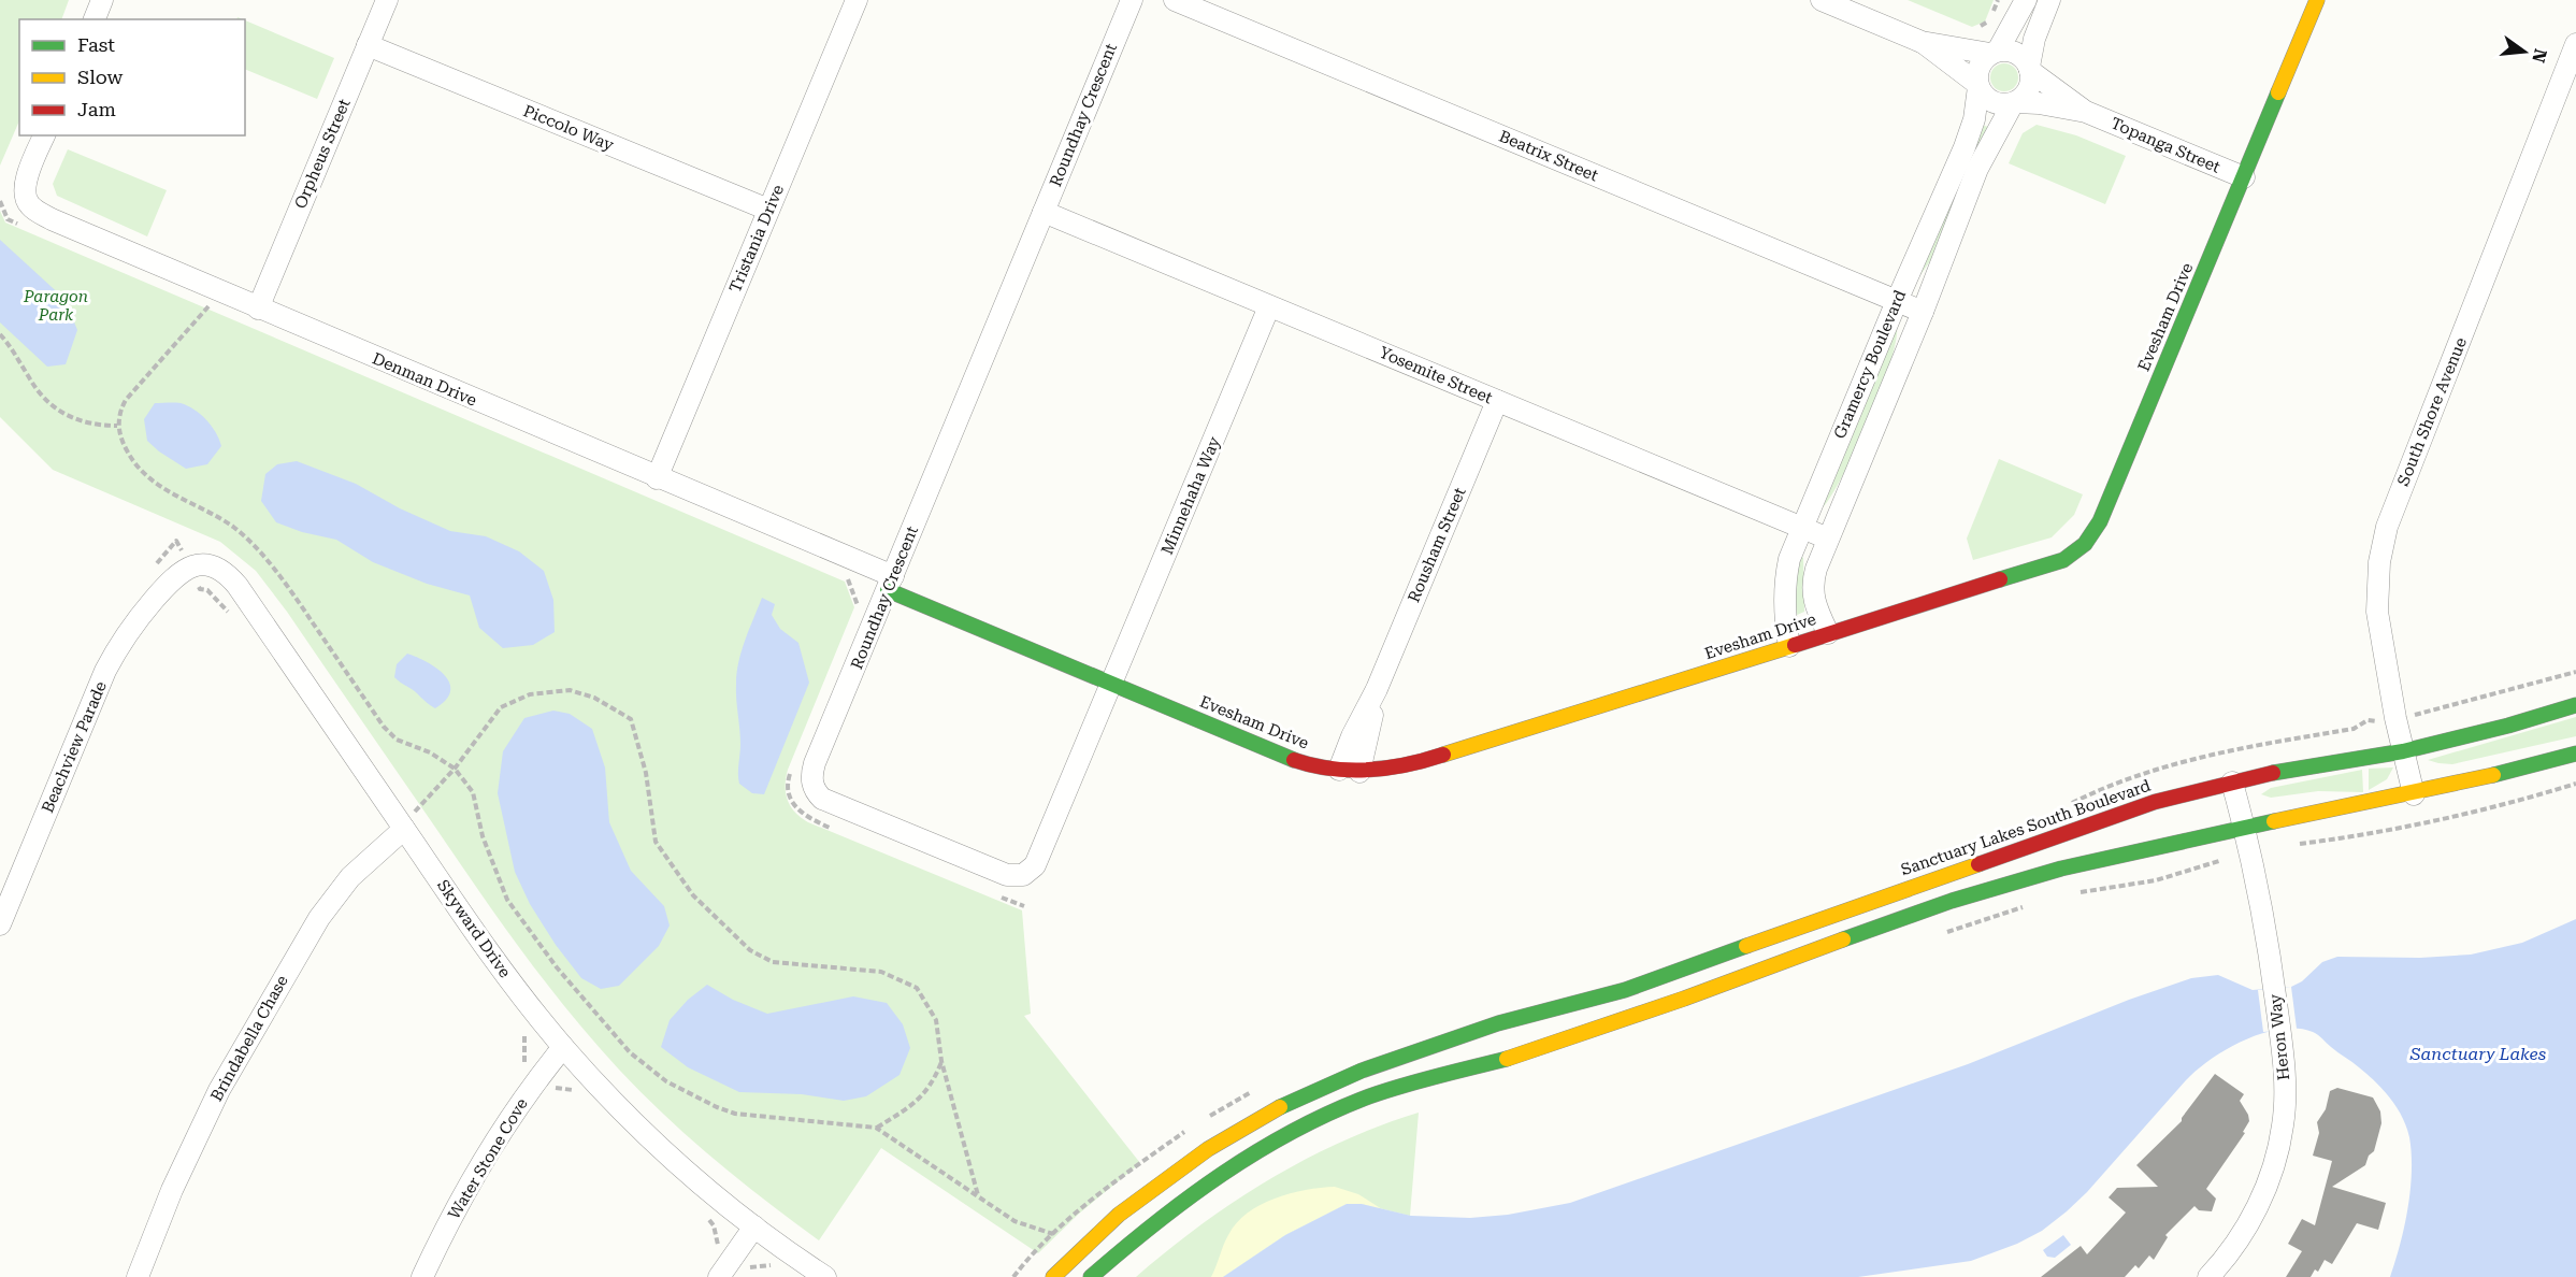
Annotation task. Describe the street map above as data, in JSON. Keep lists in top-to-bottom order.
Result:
{
  "streets": {
    "street": [
      "Roundhay Crescent",
      "Piccolo Way",
      "Topanga Street",
      "Orpheus Street",
      "Beatrix Street",
      "Tristania Drive",
      "Evesham Drive",
      "Gramercy Boulevard",
      "Yosemite Street",
      "Denman Drive",
      "South Shore Avenue",
      "Minnehaha Way",
      "Rousham Street",
      "Beachview Parade",
      "Sanctuary Lakes South Boulevard",
      "Skyward Drive",
      "Heron Way",
      "Brindabella Chase",
      "Water Stone Cove"
    ]
  },
  "crossings": [
    ["Roundhay Crescent", "Evesham Drive"],
    ["Roundhay Crescent", "Yosemite Street"],
    ["Roundhay Crescent", "Denman Drive"],
    ["Roundhay Crescent", "Minnehaha Way"],
    ["Piccolo Way", "Orpheus Street"],
    ["Piccolo Way", "Tristania Drive"],
    ["Topanga Street", "Evesham Drive"],
    ["Topanga Street", "Gramercy Boulevard"],
    ["Orpheus Street", "Denman Drive"],
    ["Beatrix Street", "Gramercy Boulevard"],
    ["Tristania Drive", "Denman Drive"],
    ["Evesham Drive", "Gramercy Boulevard"],
    ["Evesham Drive", "Denman Drive"],
    ["Evesham Drive", "Minnehaha Way"],
    ["Evesham Drive", "Rousham Street"],
    ["Gramercy Boulevard", "Yosemite Street"],
    ["Yosemite Street", "Minnehaha Way"],
    ["Yosemite Street", "Rousham Street"],
    ["South Shore Avenue", "Sanctuary Lakes South Boulevard"],
    ["Beachview Parade", "Skyward Drive"],
    ["Sanctuary Lakes South Boulevard", "Heron Way"],
    ["Skyward Drive", "Brindabella Chase"],
    ["Skyward Drive", "Water Stone Cove"]
  ],
  "water": ["Sanctuary Lakes"],
  "parks": ["Paragon Park"],
  "legend": ["Fast", "Slow", "Jam"],
  "north": "right"
}
